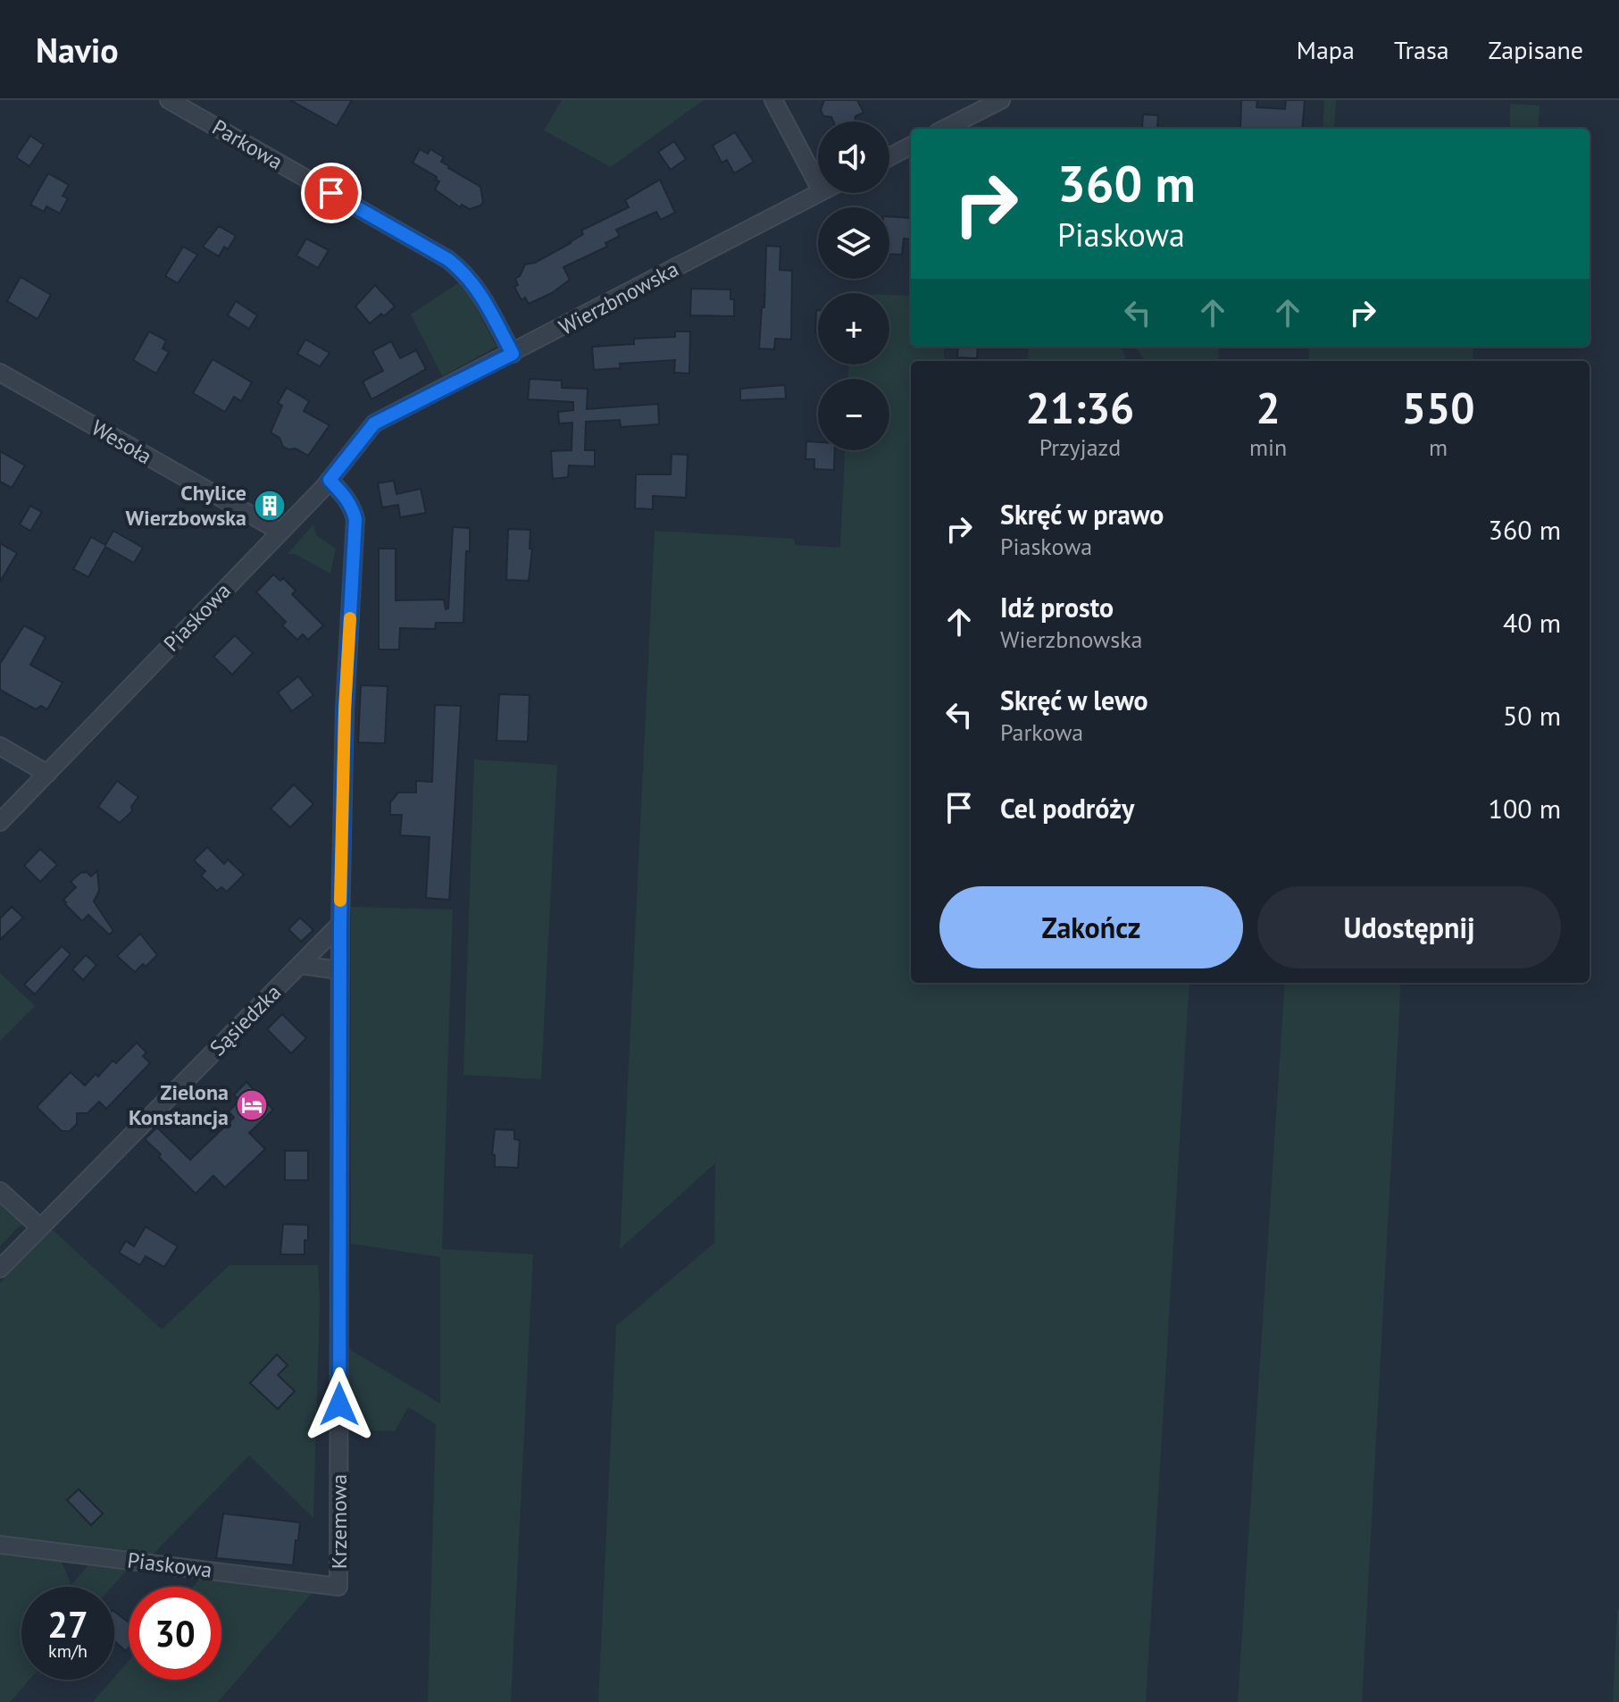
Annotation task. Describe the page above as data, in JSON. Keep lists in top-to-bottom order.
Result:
{
  "streets": {
    "street": [
      "Parkowa",
      "Wierzbnowska",
      "Wesoła",
      "Piaskowa",
      "Sąsiedzka",
      "Krzemowa"
    ]
  },
  "crossings": [
    ["Parkowa", "Wierzbnowska"],
    ["Wierzbnowska", "Piaskowa"],
    ["Wesoła", "Piaskowa"],
    ["Piaskowa", "Krzemowa"],
    ["Sąsiedzka", "Krzemowa"]
  ],
  "places": {
    "building": ["Chylice Wierzbowska"],
    "hotel": ["Zielona Konstancja"]
  },
  "page": {
    "header": "Navio",
    "nav": ["Mapa", "Trasa", "Zapisane"],
    "map_buttons": ["+", "−"],
    "turn": ["360 m", "Piaskowa"],
    "eta": [
      "21:36",
      "Przyjazd",
      "2",
      "min",
      "550",
      "m"
    ],
    "list": [
      {
        "name": "Skręć w prawo",
        "note": "Piaskowa",
        "value": "360 m"
      },
      {
        "name": "Idź prosto",
        "note": "Wierzbnowska",
        "value": "40 m"
      },
      {
        "name": "Skręć w lewo",
        "note": "Parkowa",
        "value": "50 m"
      },
      {
        "name": "Cel podróży",
        "value": "100 m"
      }
    ],
    "buttons": ["Zakończ", "Udostępnij"],
    "speed": "27 km/h",
    "limit": "30"
  }
}
